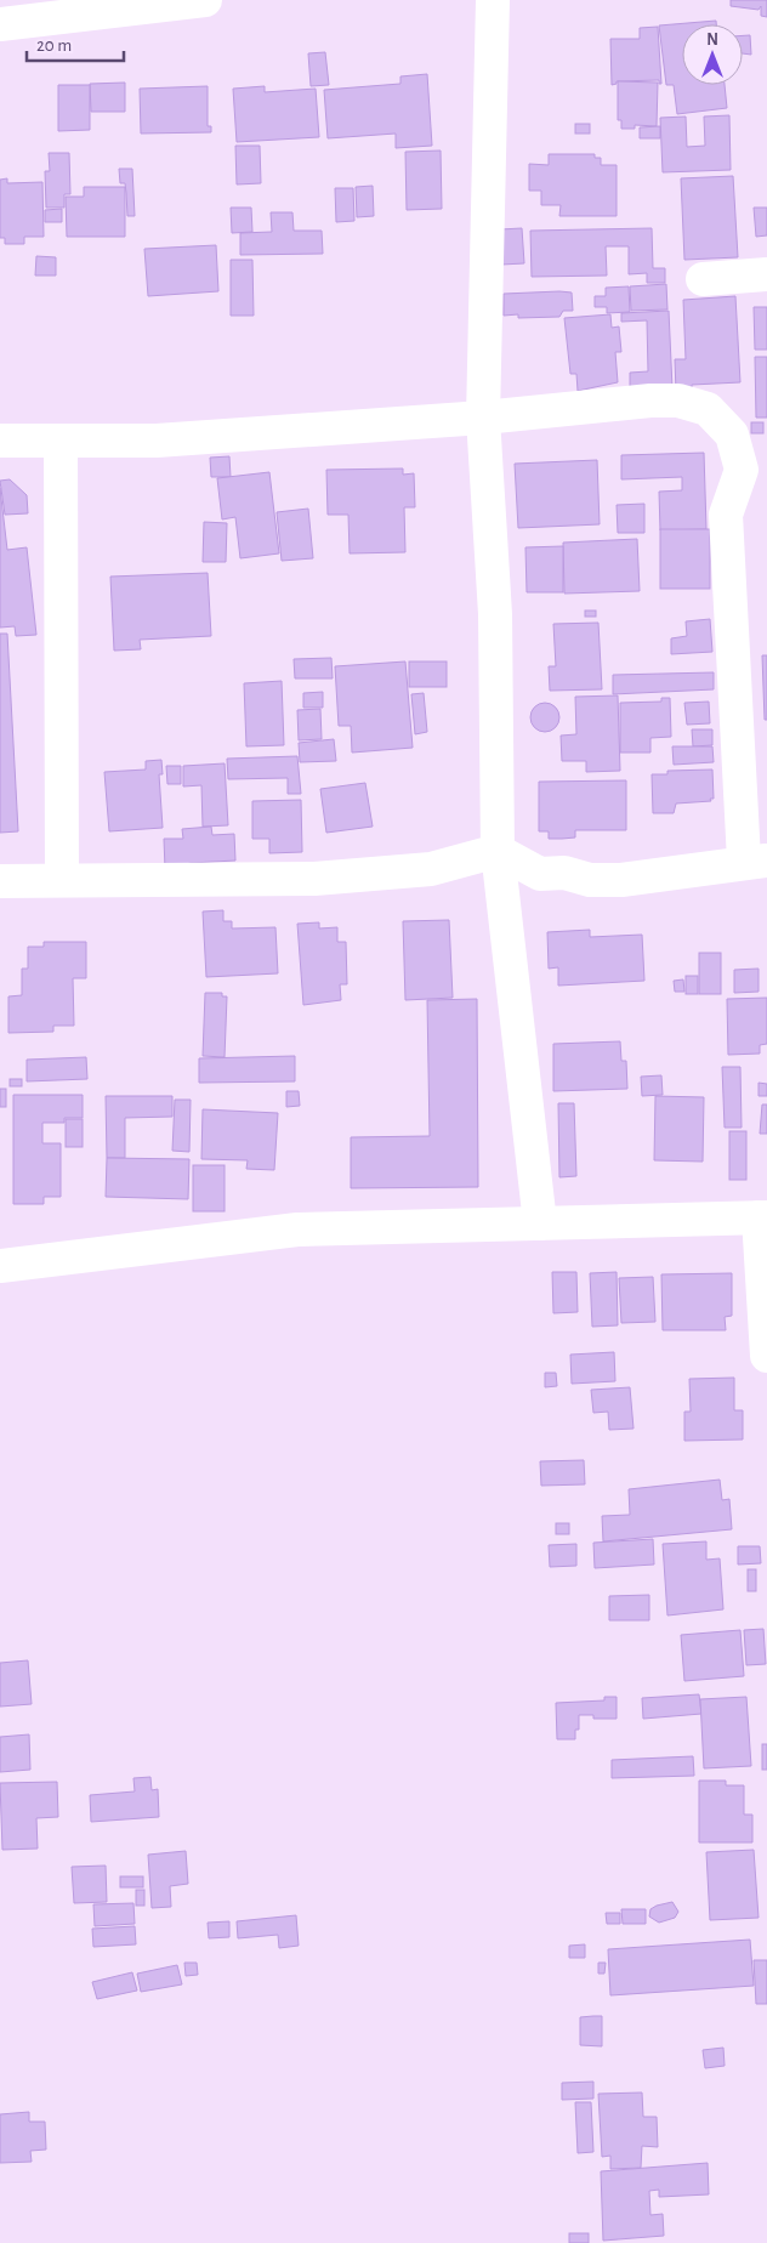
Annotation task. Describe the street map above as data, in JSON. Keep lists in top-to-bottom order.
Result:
{
  "scale_bar": "20 m",
  "north": "top"
}
